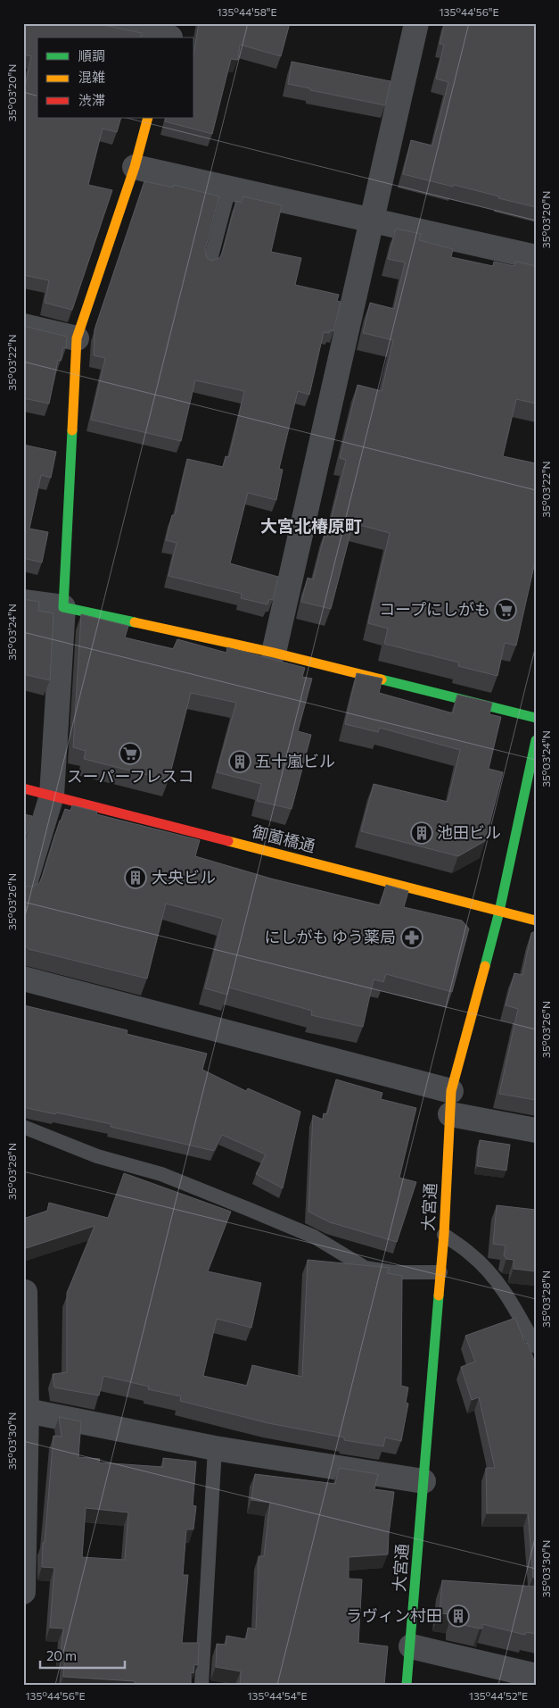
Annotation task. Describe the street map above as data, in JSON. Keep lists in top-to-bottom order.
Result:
{
  "streets": {
    "street": ["御薗橋通", "大宮通"]
  },
  "crossings": [
    ["御薗橋通", "大宮通"]
  ],
  "districts": ["大宮北椿原町"],
  "places": {
    "supermarket": ["コープにしがも", "スーパーフレスコ"],
    "building": [
      "五十嵐ビル",
      "池田ビル",
      "大央ビル",
      "ラヴィン村田"
    ],
    "pharmacy": ["にしがも ゆう薬局"]
  },
  "legend": ["順調", "混雑", "渋滞"],
  "scale_bar": "20 m",
  "coordinates": [
    "135°44'58\"E",
    "135°44'56\"E",
    "35°03'20\"N",
    "35°03'22\"N",
    "35°03'24\"N",
    "35°03'26\"N",
    "35°03'28\"N",
    "35°03'30\"N",
    "135°44'54\"E",
    "135°44'52\"E"
  ]
}
